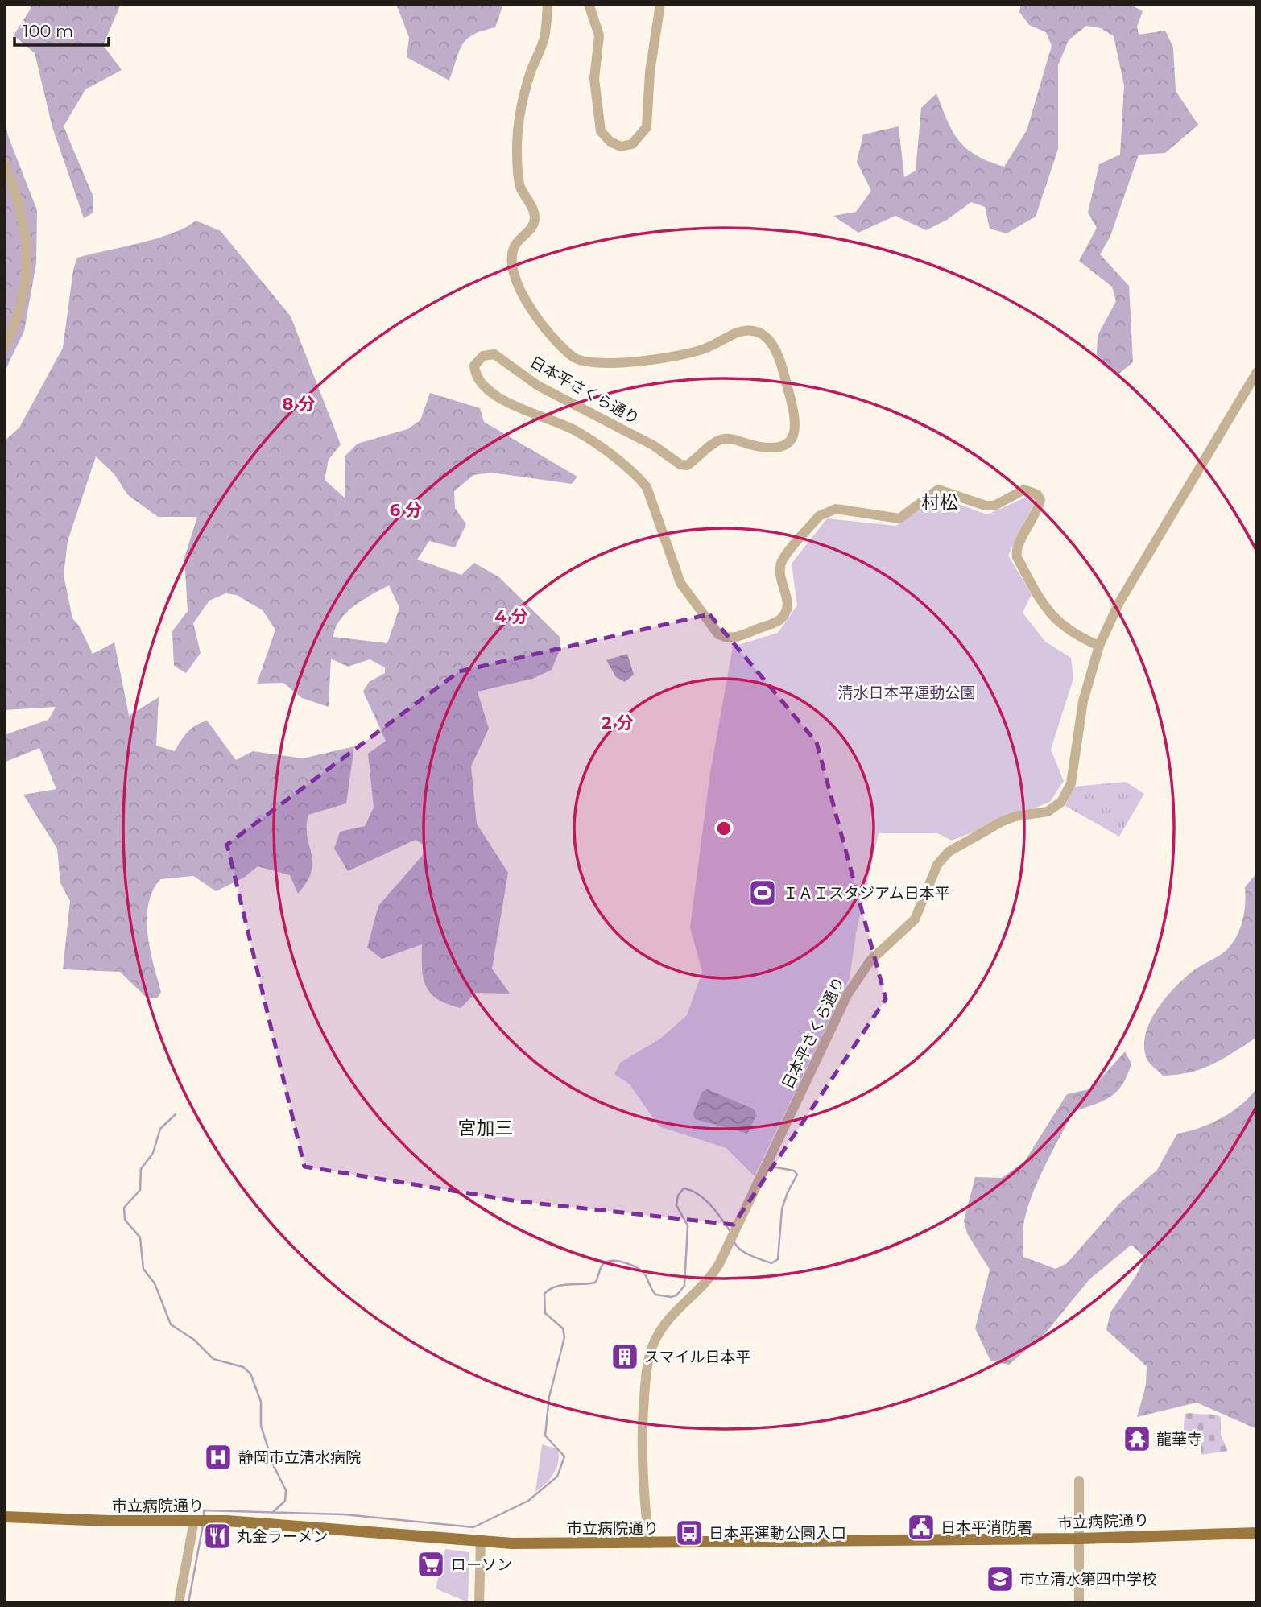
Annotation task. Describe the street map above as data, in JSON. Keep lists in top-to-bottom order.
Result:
{
  "streets": {
    "main road": ["市立病院通り"],
    "street": ["日本平さくら通り"]
  },
  "crossings": [
    ["日本平さくら通り", "市立病院通り"]
  ],
  "districts": ["村松", "宮加三"],
  "parks": ["清水日本平運動公園"],
  "places": {
    "sports": ["ＩＡＩスタジアム日本平"],
    "building": ["スマイル日本平"],
    "temple": ["龍華寺"],
    "hospital": ["静岡市立清水病院"],
    "public building": ["日本平消防署"],
    "bus stop": ["日本平運動公園入口"],
    "restaurant": ["丸金ラーメン"],
    "supermarket": ["ローソン"],
    "school or university": ["市立清水第四中学校"]
  },
  "scale_bar": "100 m",
  "rings": [
    "8 分",
    "6 分",
    "4 分",
    "2 分"
  ]
}
